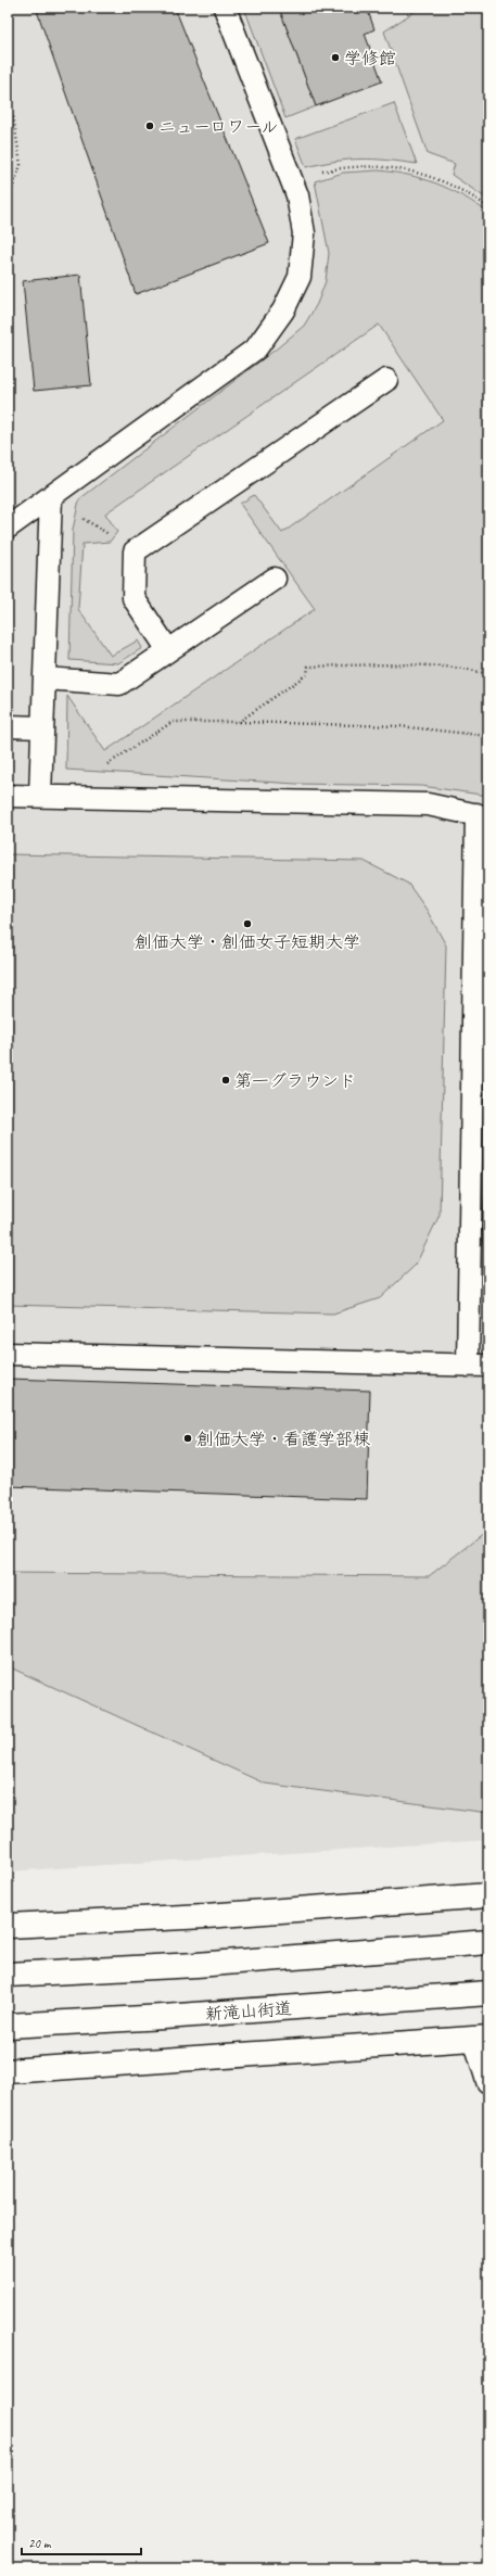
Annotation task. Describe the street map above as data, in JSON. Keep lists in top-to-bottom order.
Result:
{
  "streets": {
    "main road": ["新滝山街道"]
  },
  "places": [
    "学修館",
    "ニューロワール",
    "創価大学・創価女子短期大学",
    "第一グラウンド",
    "創価大学・看護学部棟"
  ],
  "scale_bar": "20 m"
}
